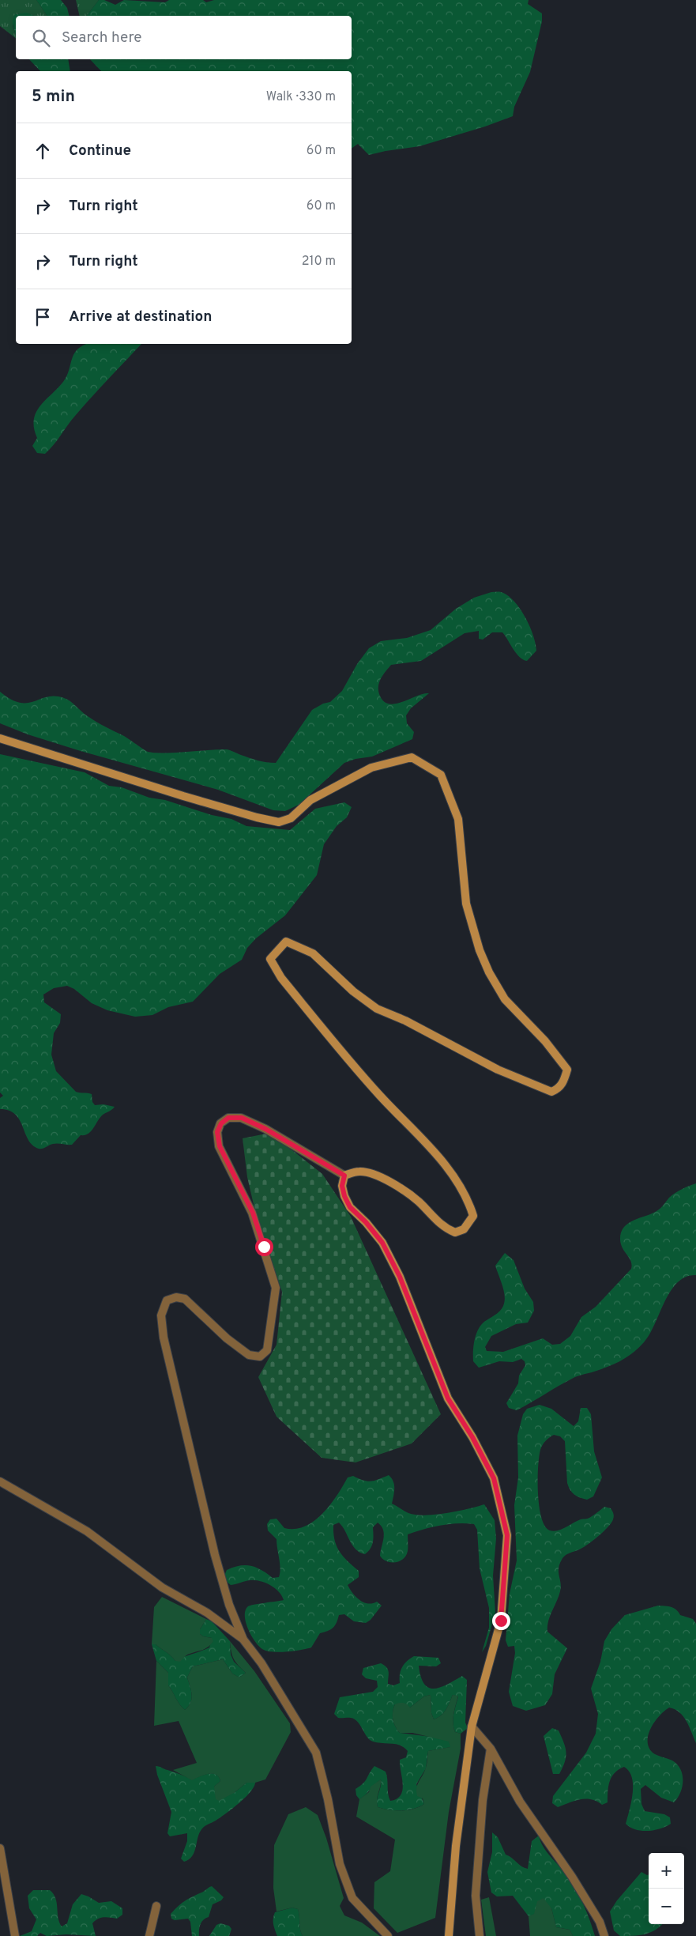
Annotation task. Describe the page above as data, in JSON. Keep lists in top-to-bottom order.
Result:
{
  "page": {
    "search": "Search here",
    "heading": ["5 min", "Walk · 330 m"],
    "list": [
      ["Continue", "60 m"],
      ["Turn right", "60 m"],
      ["Turn right", "210 m"],
      "Arrive at destination"
    ],
    "map_buttons": ["+", "−"]
  }
}
